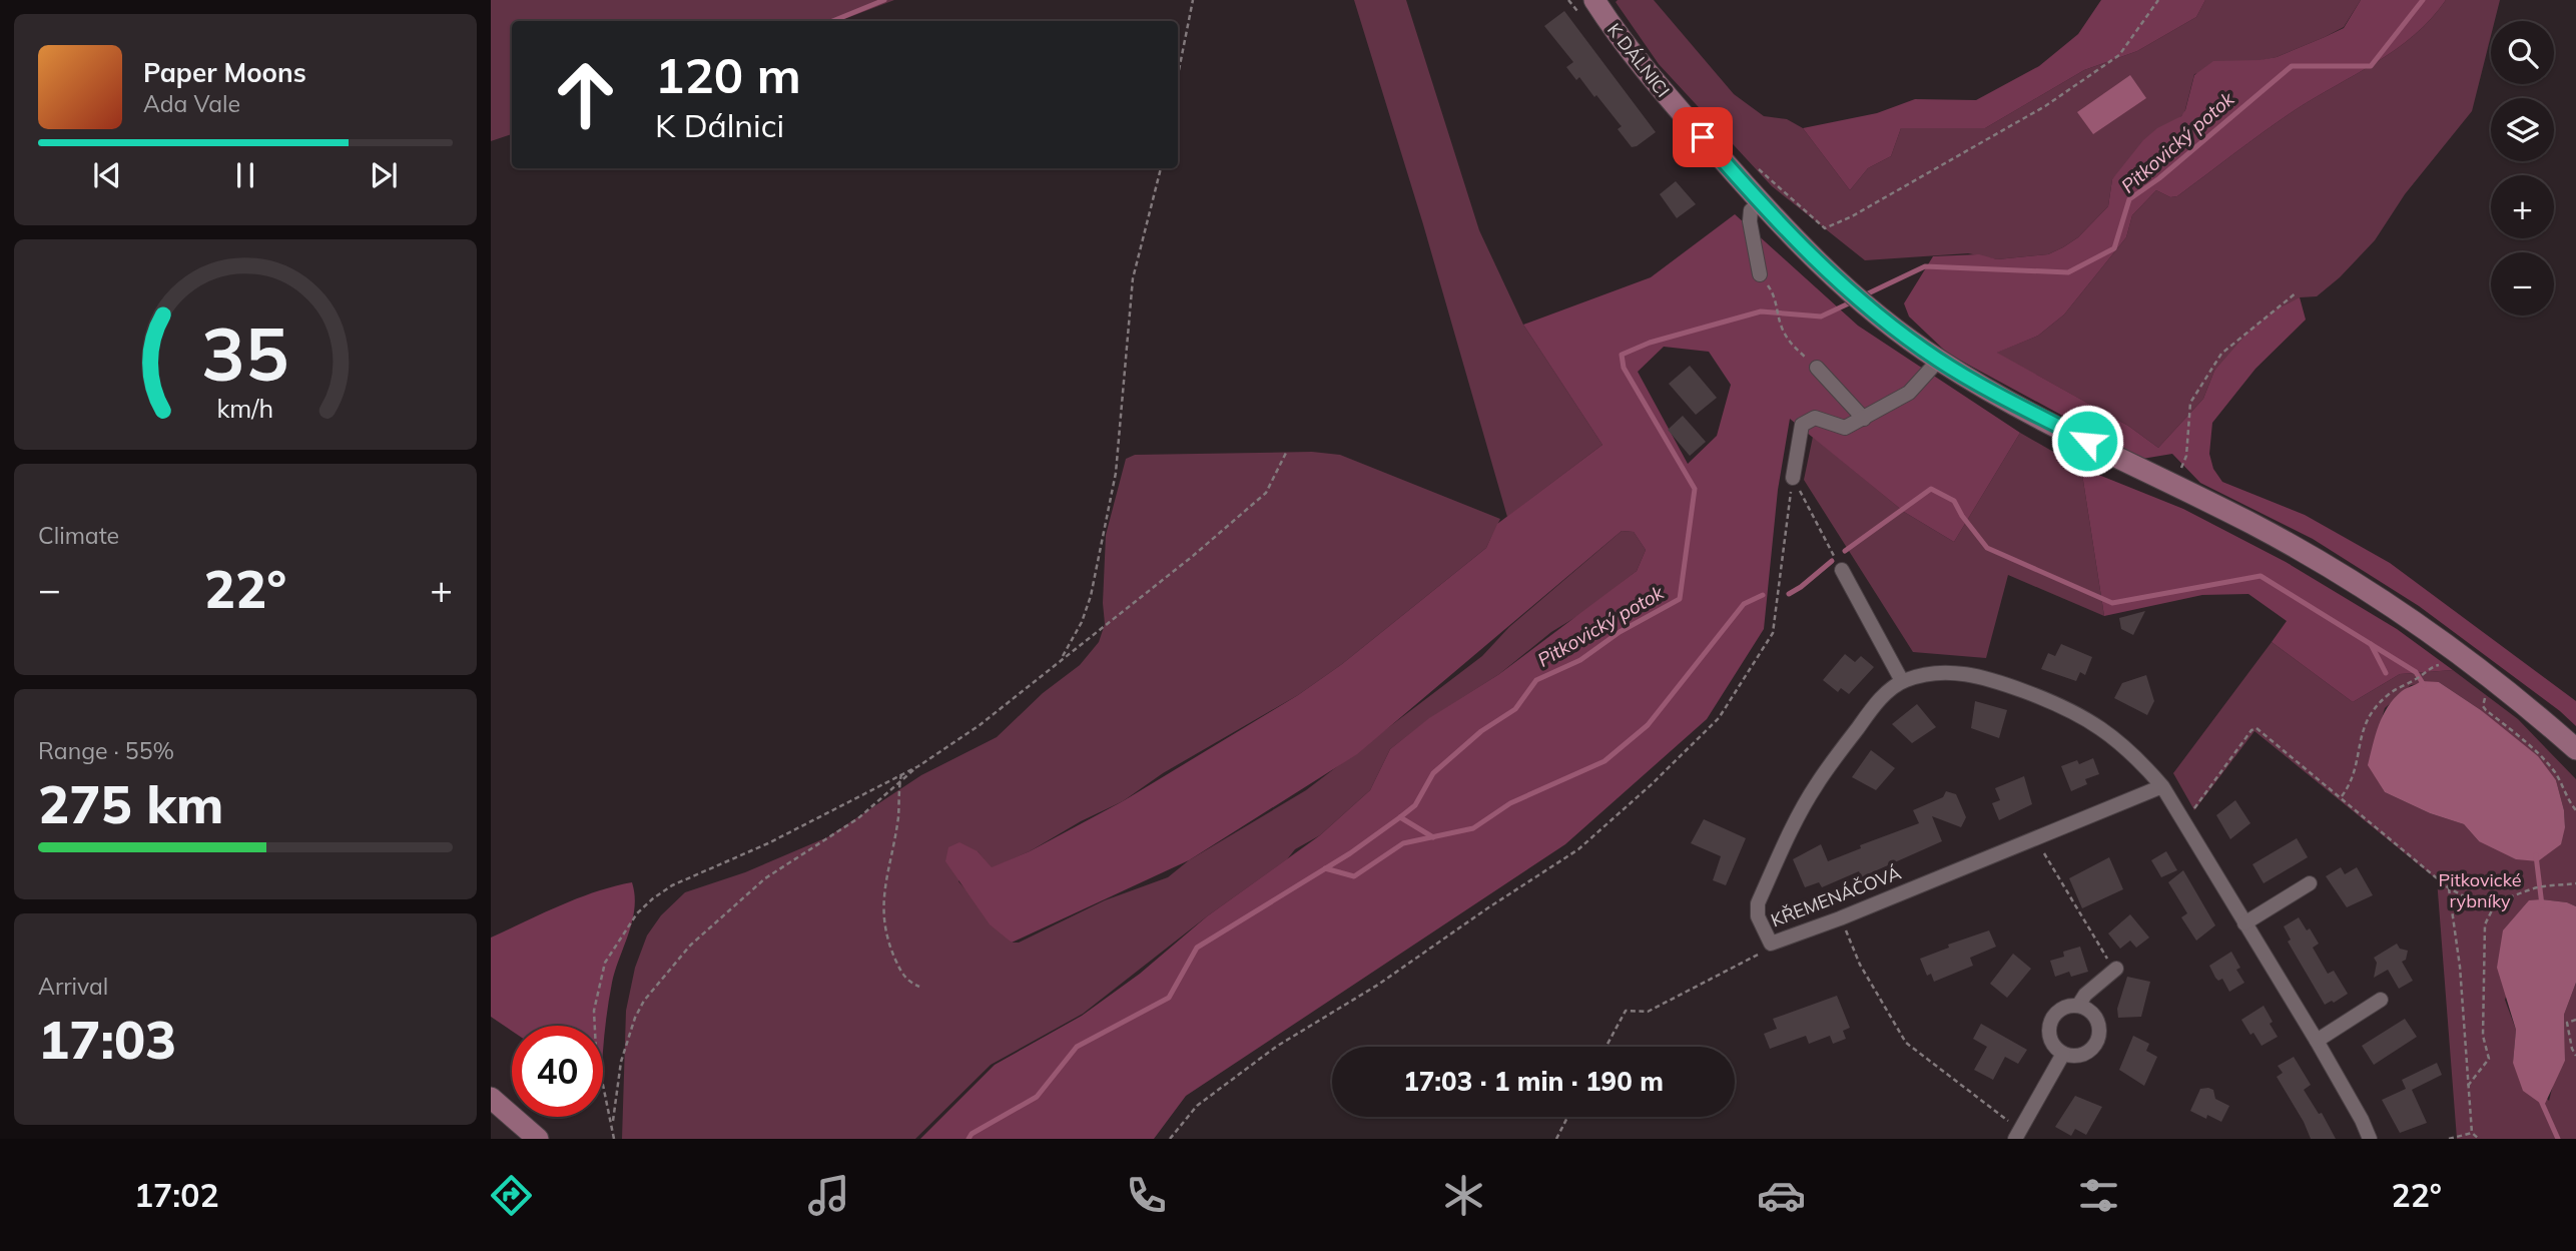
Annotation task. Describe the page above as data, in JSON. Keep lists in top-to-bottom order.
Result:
{
  "streets": {
    "street": ["K DÁLNICI", "KŘEMENÁČOVÁ"]
  },
  "water": ["Pitkovický potok"],
  "parks": ["Pitkovické rybníky"],
  "page": {
    "map_buttons": ["+", "−"],
    "turn": ["120 m", "K Dálnici"],
    "song": ["Paper Moons", "Ada Vale"],
    "tile": [
      "Climate",
      ["Range · 55%", "275 km"],
      ["Arrival", "17:03"]
    ],
    "heat": ["−", "22°", "+"],
    "limit": "40",
    "trip": "17:03 · 1 min · 190 m",
    "tabs": ["17:02", "22°"],
    "gauge": ["35", "km/h"]
  }
}
